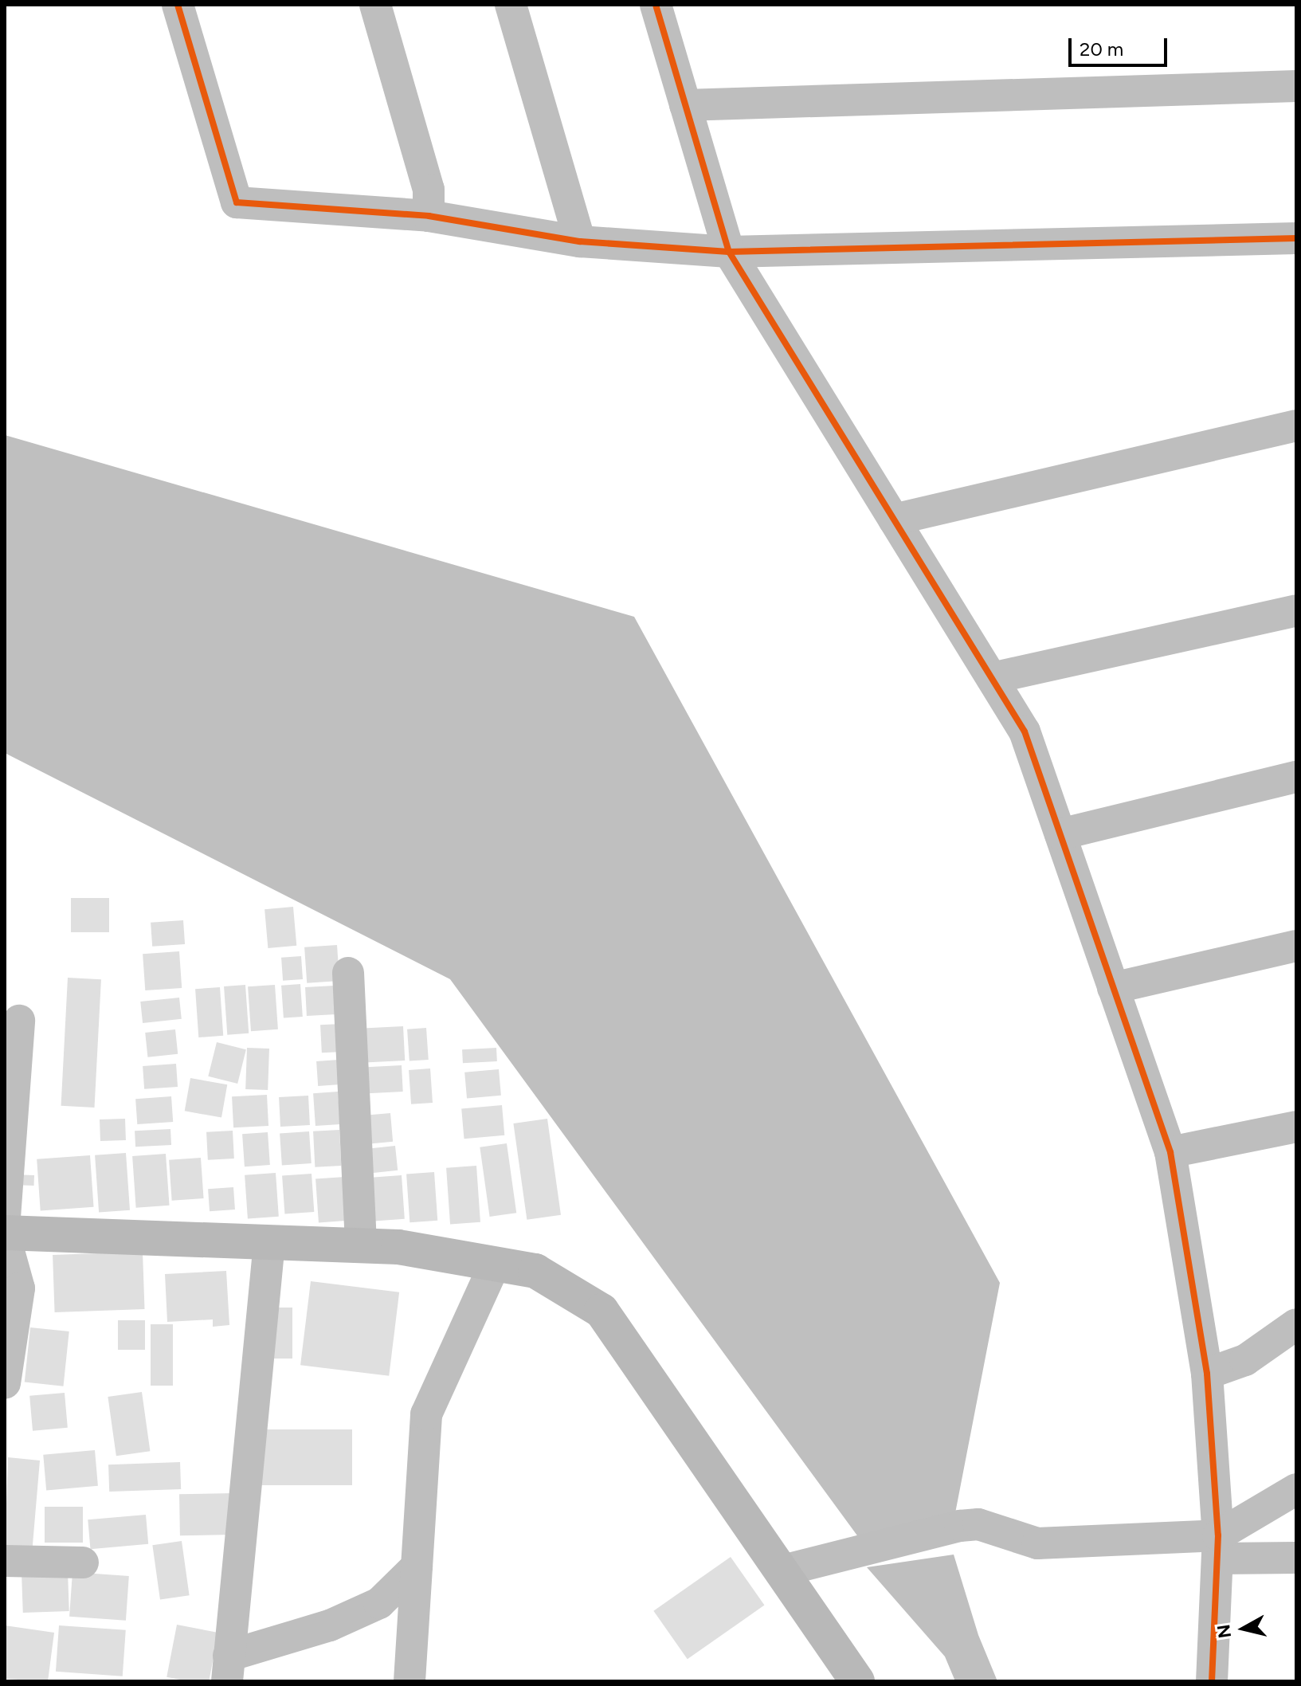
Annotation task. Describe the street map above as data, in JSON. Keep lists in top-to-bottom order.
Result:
{
  "scale_bar": "20 m",
  "north": "left"
}
